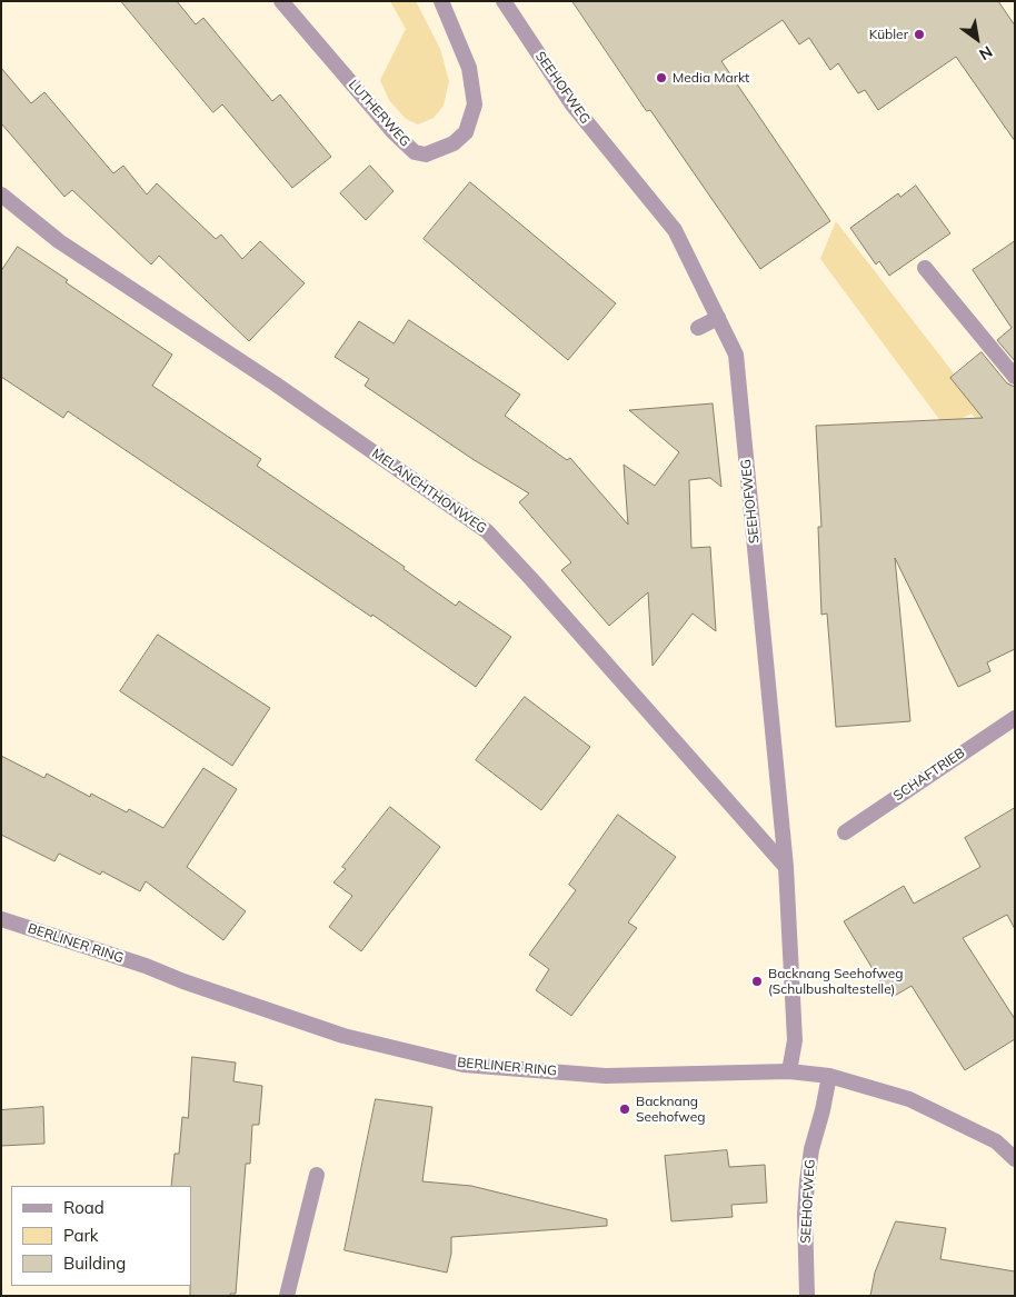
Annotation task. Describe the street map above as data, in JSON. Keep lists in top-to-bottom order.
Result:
{
  "streets": {
    "street": [
      "SEEHOFWEG",
      "LUTHERWEG",
      "MELANCHTHONWEG",
      "SCHAFTRIEB",
      "BERLINER RING"
    ]
  },
  "crossings": [
    ["SEEHOFWEG", "MELANCHTHONWEG"],
    ["SEEHOFWEG", "BERLINER RING"]
  ],
  "places": [
    "Kübler",
    "Media Markt",
    "Backnang Seehofweg (Schulbushaltestelle)",
    "Backnang Seehofweg"
  ],
  "legend": ["Road", "Park", "Building"],
  "north": "bottom right"
}
